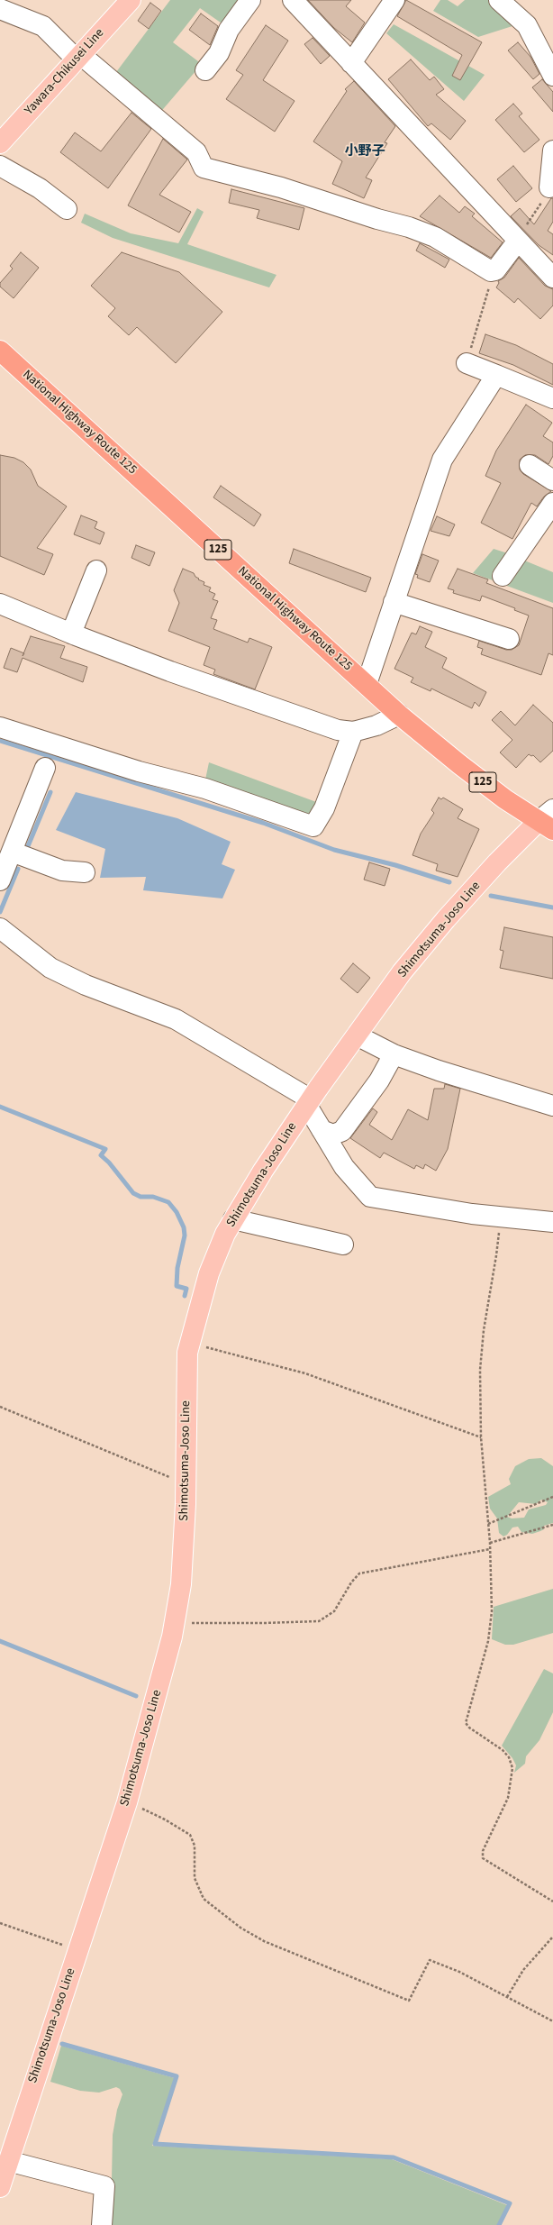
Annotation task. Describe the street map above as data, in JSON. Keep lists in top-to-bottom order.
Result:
{
  "streets": {
    "highway": ["National Highway Route 125", "125"],
    "main road": ["Yawara-Chikusei Line", "Shimotsuma-Joso Line"]
  },
  "crossings": [
    ["National Highway Route 125", "Shimotsuma-Joso Line"]
  ],
  "districts": ["小野子"]
}
